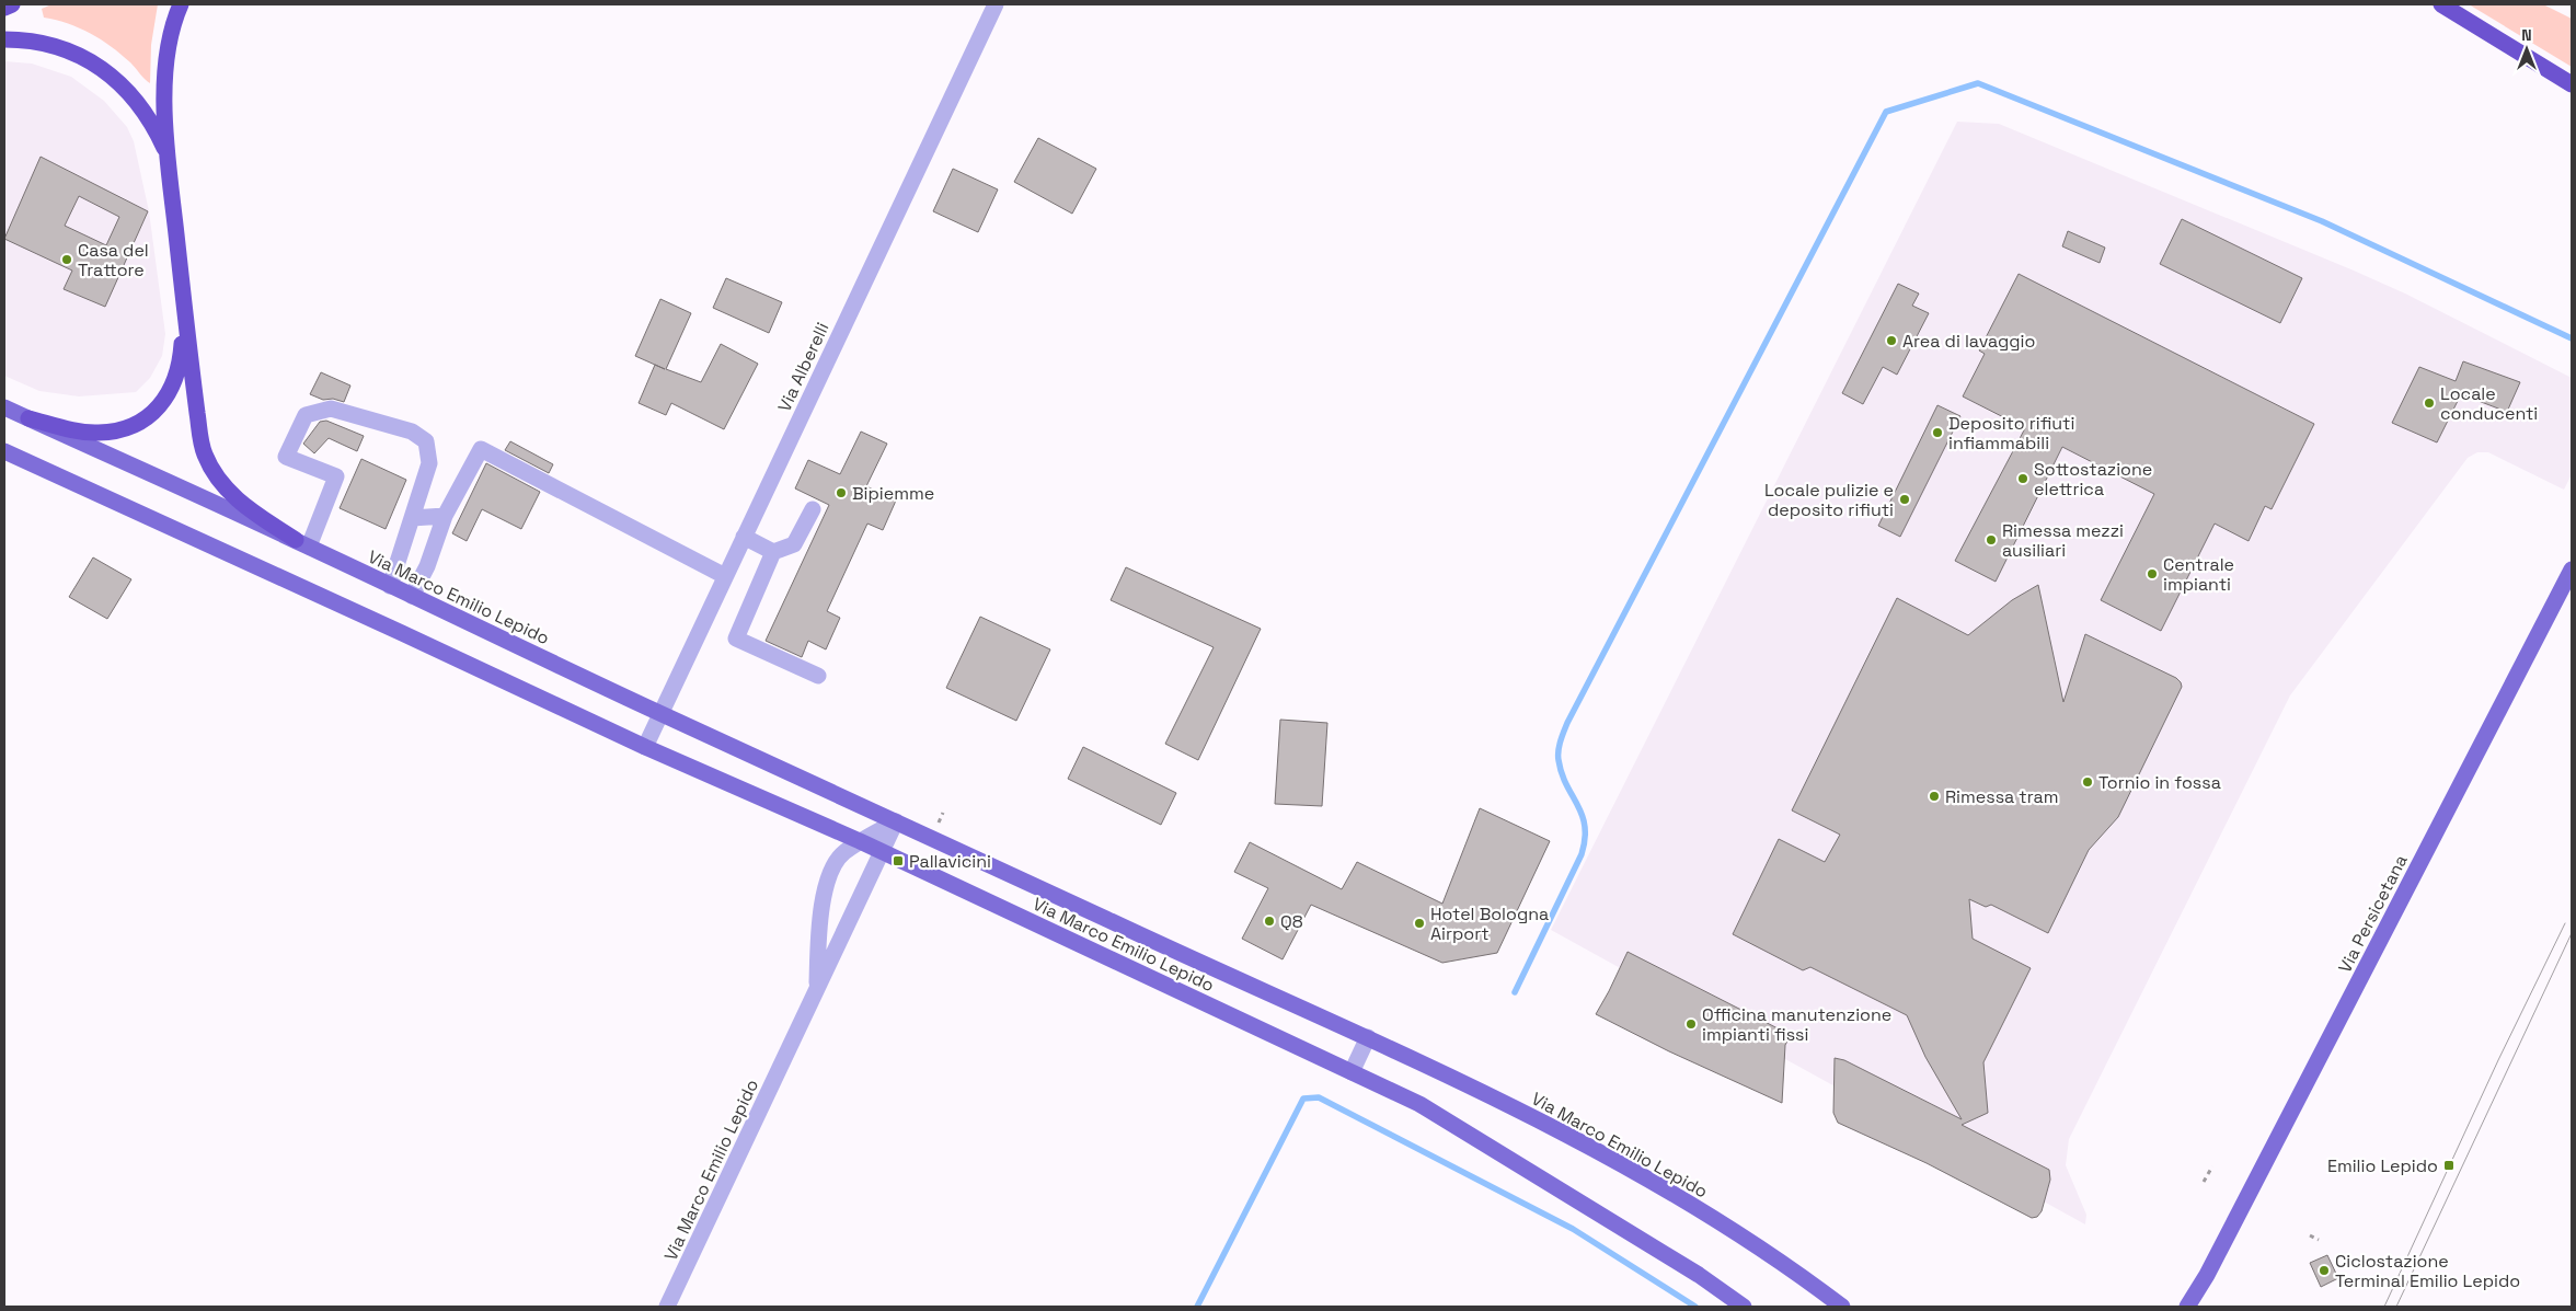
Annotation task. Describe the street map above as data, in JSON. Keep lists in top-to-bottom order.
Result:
{
  "streets": {
    "main road": ["Via Marco Emilio Lepido", "Via Persicetana"],
    "street": ["Via Alberelli"]
  },
  "crossings": [
    ["Via Alberelli", "Via Marco Emilio Lepido"]
  ],
  "places": {
    "other": [
      "Casa del Trattore",
      "Area di lavaggio",
      "Locale conducenti",
      "Deposito rifiuti infiammabili",
      "Sottostazione elettrica",
      "Bipiemme",
      "Locale pulizie e deposito rifiuti",
      "Rimessa mezzi ausiliari",
      "Centrale impianti",
      "Tornio in fossa",
      "Rimessa tram",
      "Q8",
      "Hotel Bologna Airport",
      "Officina manutenzione impianti fissi",
      "Ciclostazione Terminal Emilio Lepido"
    ],
    "transit": ["Pallavicini", "Emilio Lepido"]
  },
  "north": "top"
}
